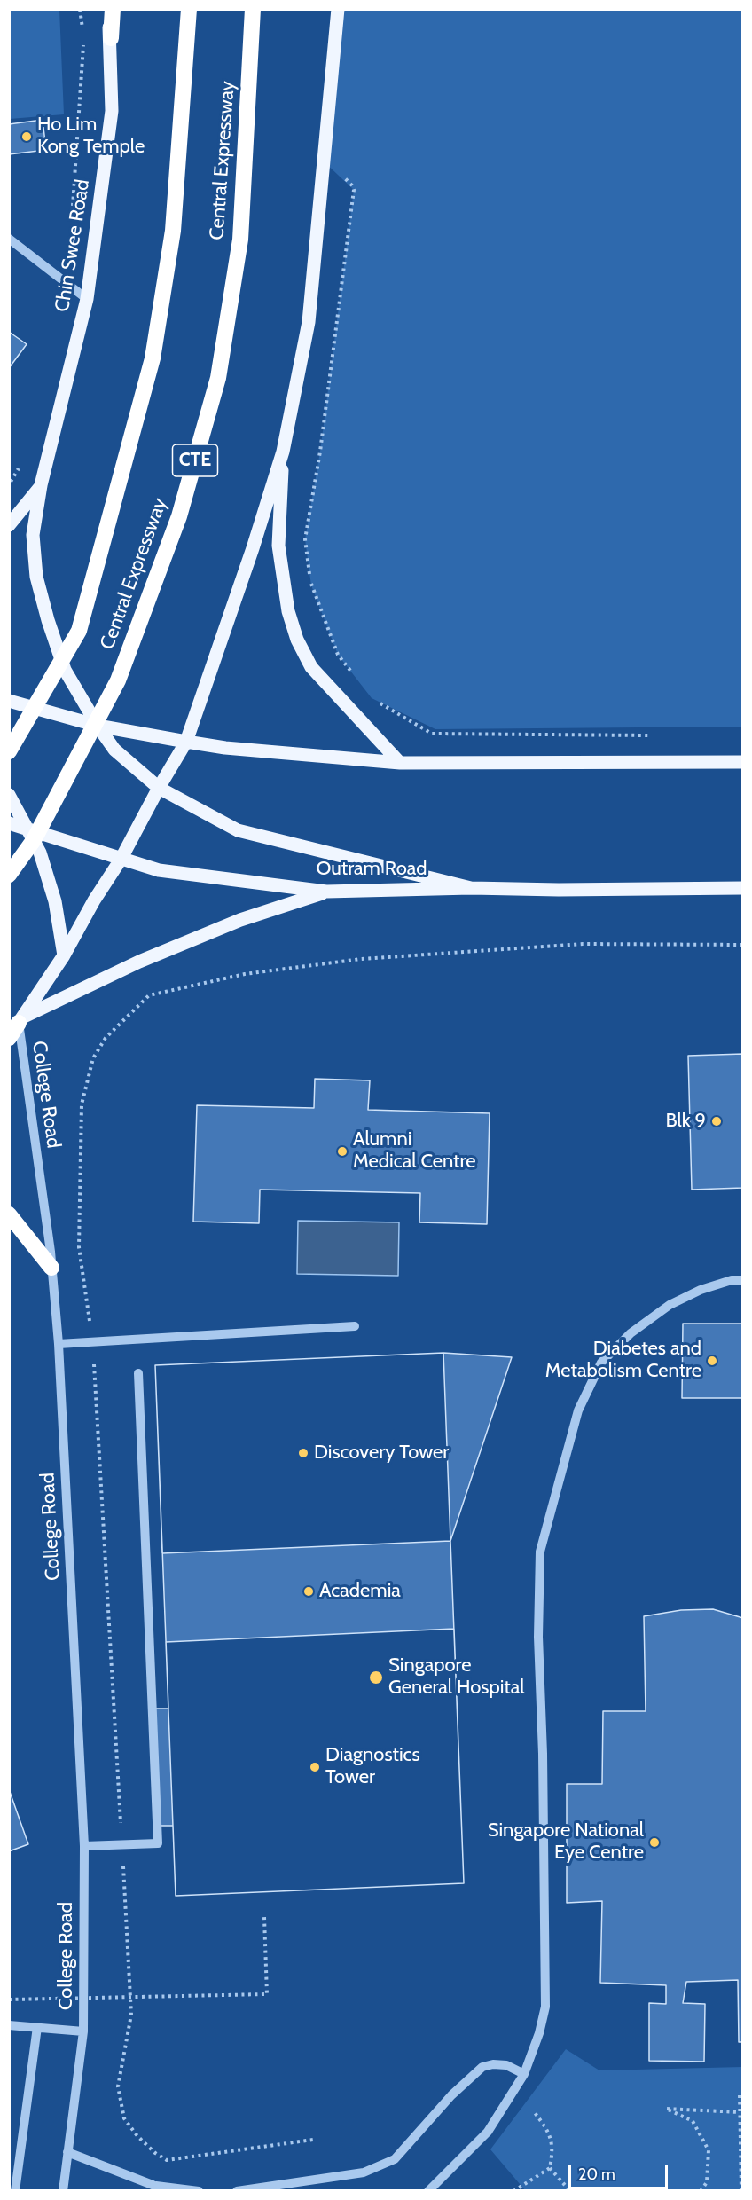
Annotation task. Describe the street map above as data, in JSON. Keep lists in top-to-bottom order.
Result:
{
  "streets": {
    "highway": ["Central Expressway", "CTE"],
    "main road": ["Chin Swee Road", "Outram Road"],
    "street": ["College Road"]
  },
  "crossings": [
    ["Chin Swee Road", "Outram Road"]
  ],
  "places": [
    "Ho Lim Kong Temple",
    "Blk 9",
    "Alumni Medical Centre",
    "Diabetes and Metabolism Centre",
    "Discovery Tower",
    "Academia",
    "Singapore General Hospital",
    "Diagnostics Tower",
    "Singapore National Eye Centre"
  ],
  "scale_bar": "20 m"
}
